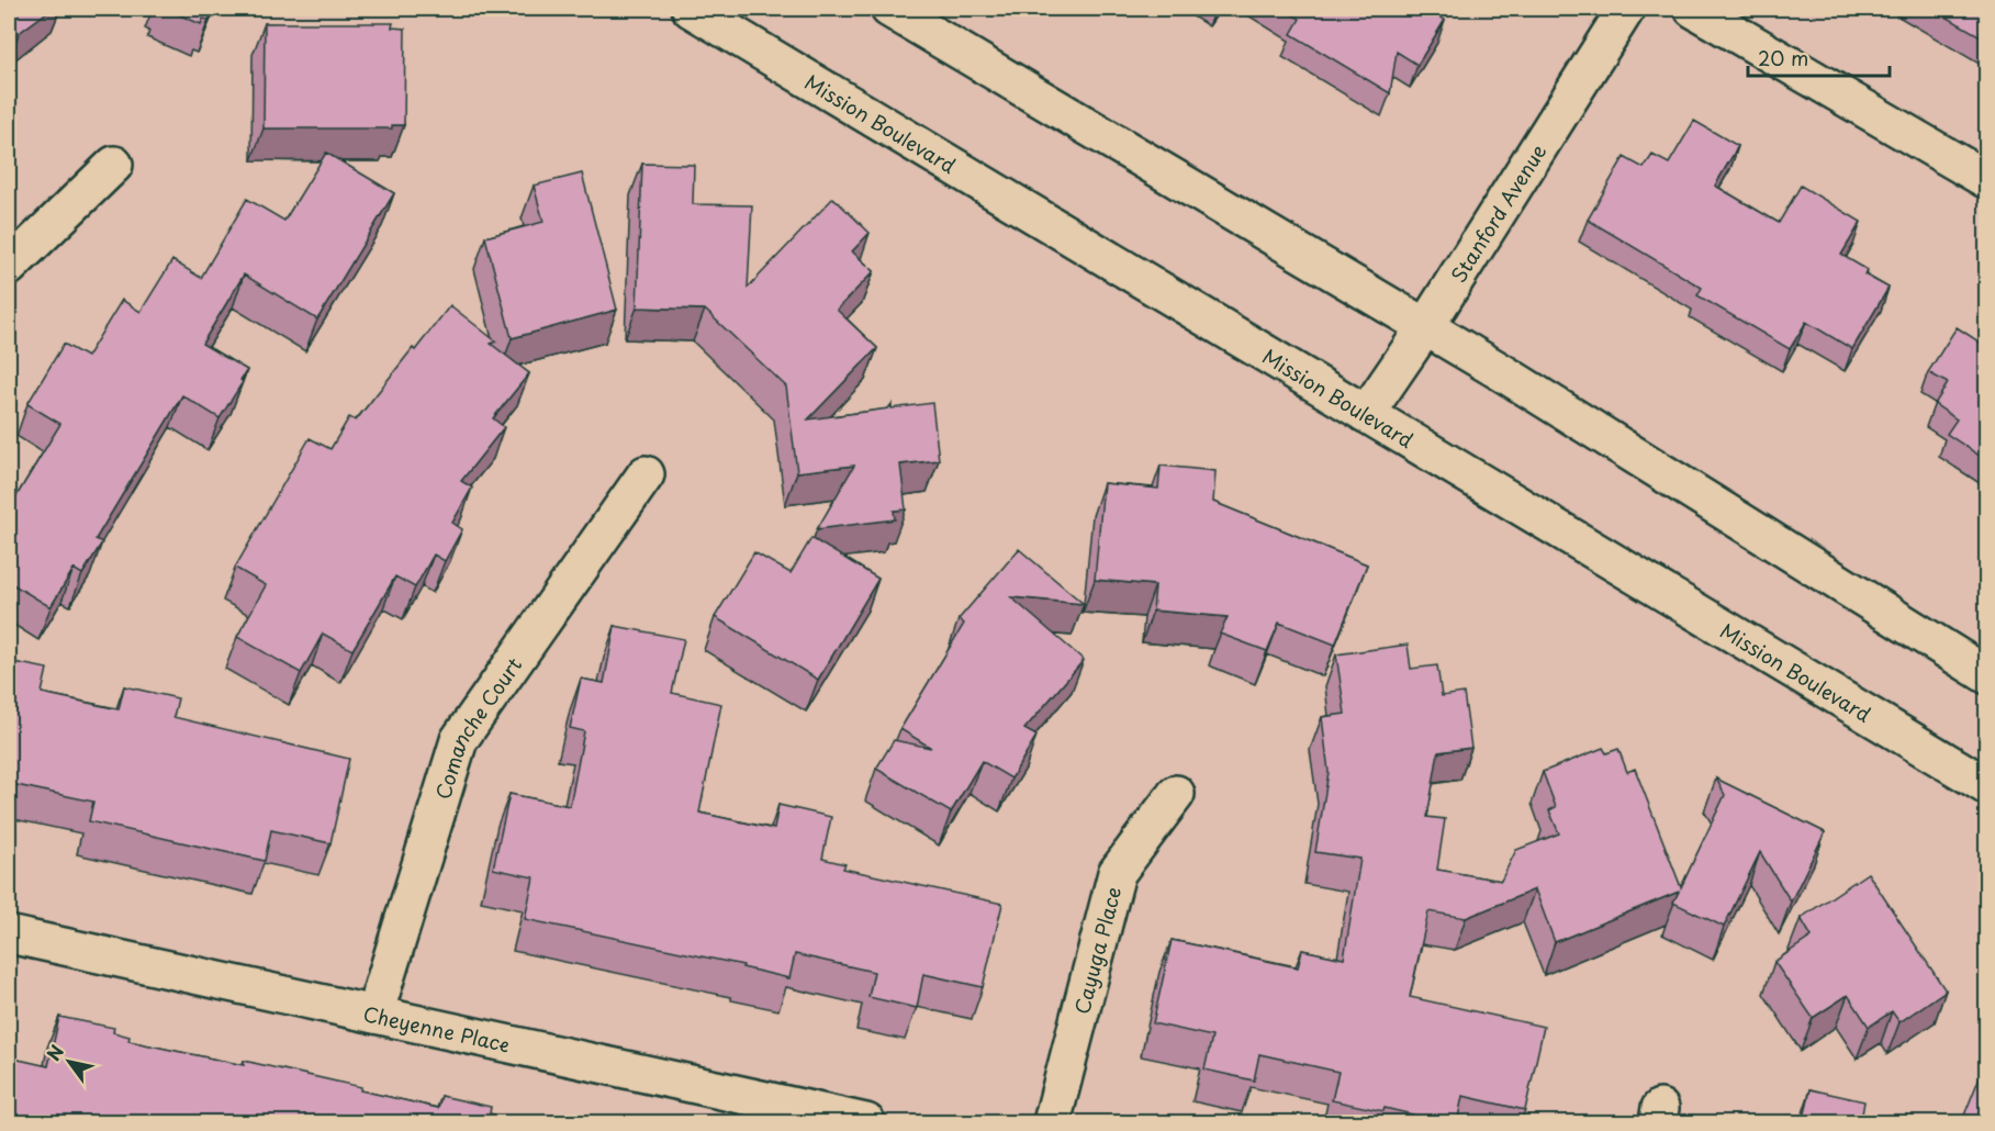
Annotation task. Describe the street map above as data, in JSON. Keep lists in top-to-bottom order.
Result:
{
  "streets": {
    "street": [
      "Mission Boulevard",
      "Stanford Avenue",
      "Comanche Court",
      "Cayuga Place",
      "Cheyenne Place"
    ]
  },
  "crossings": [
    ["Mission Boulevard", "Stanford Avenue"],
    ["Comanche Court", "Cheyenne Place"]
  ],
  "scale_bar": "20 m",
  "north": "top left"
}
